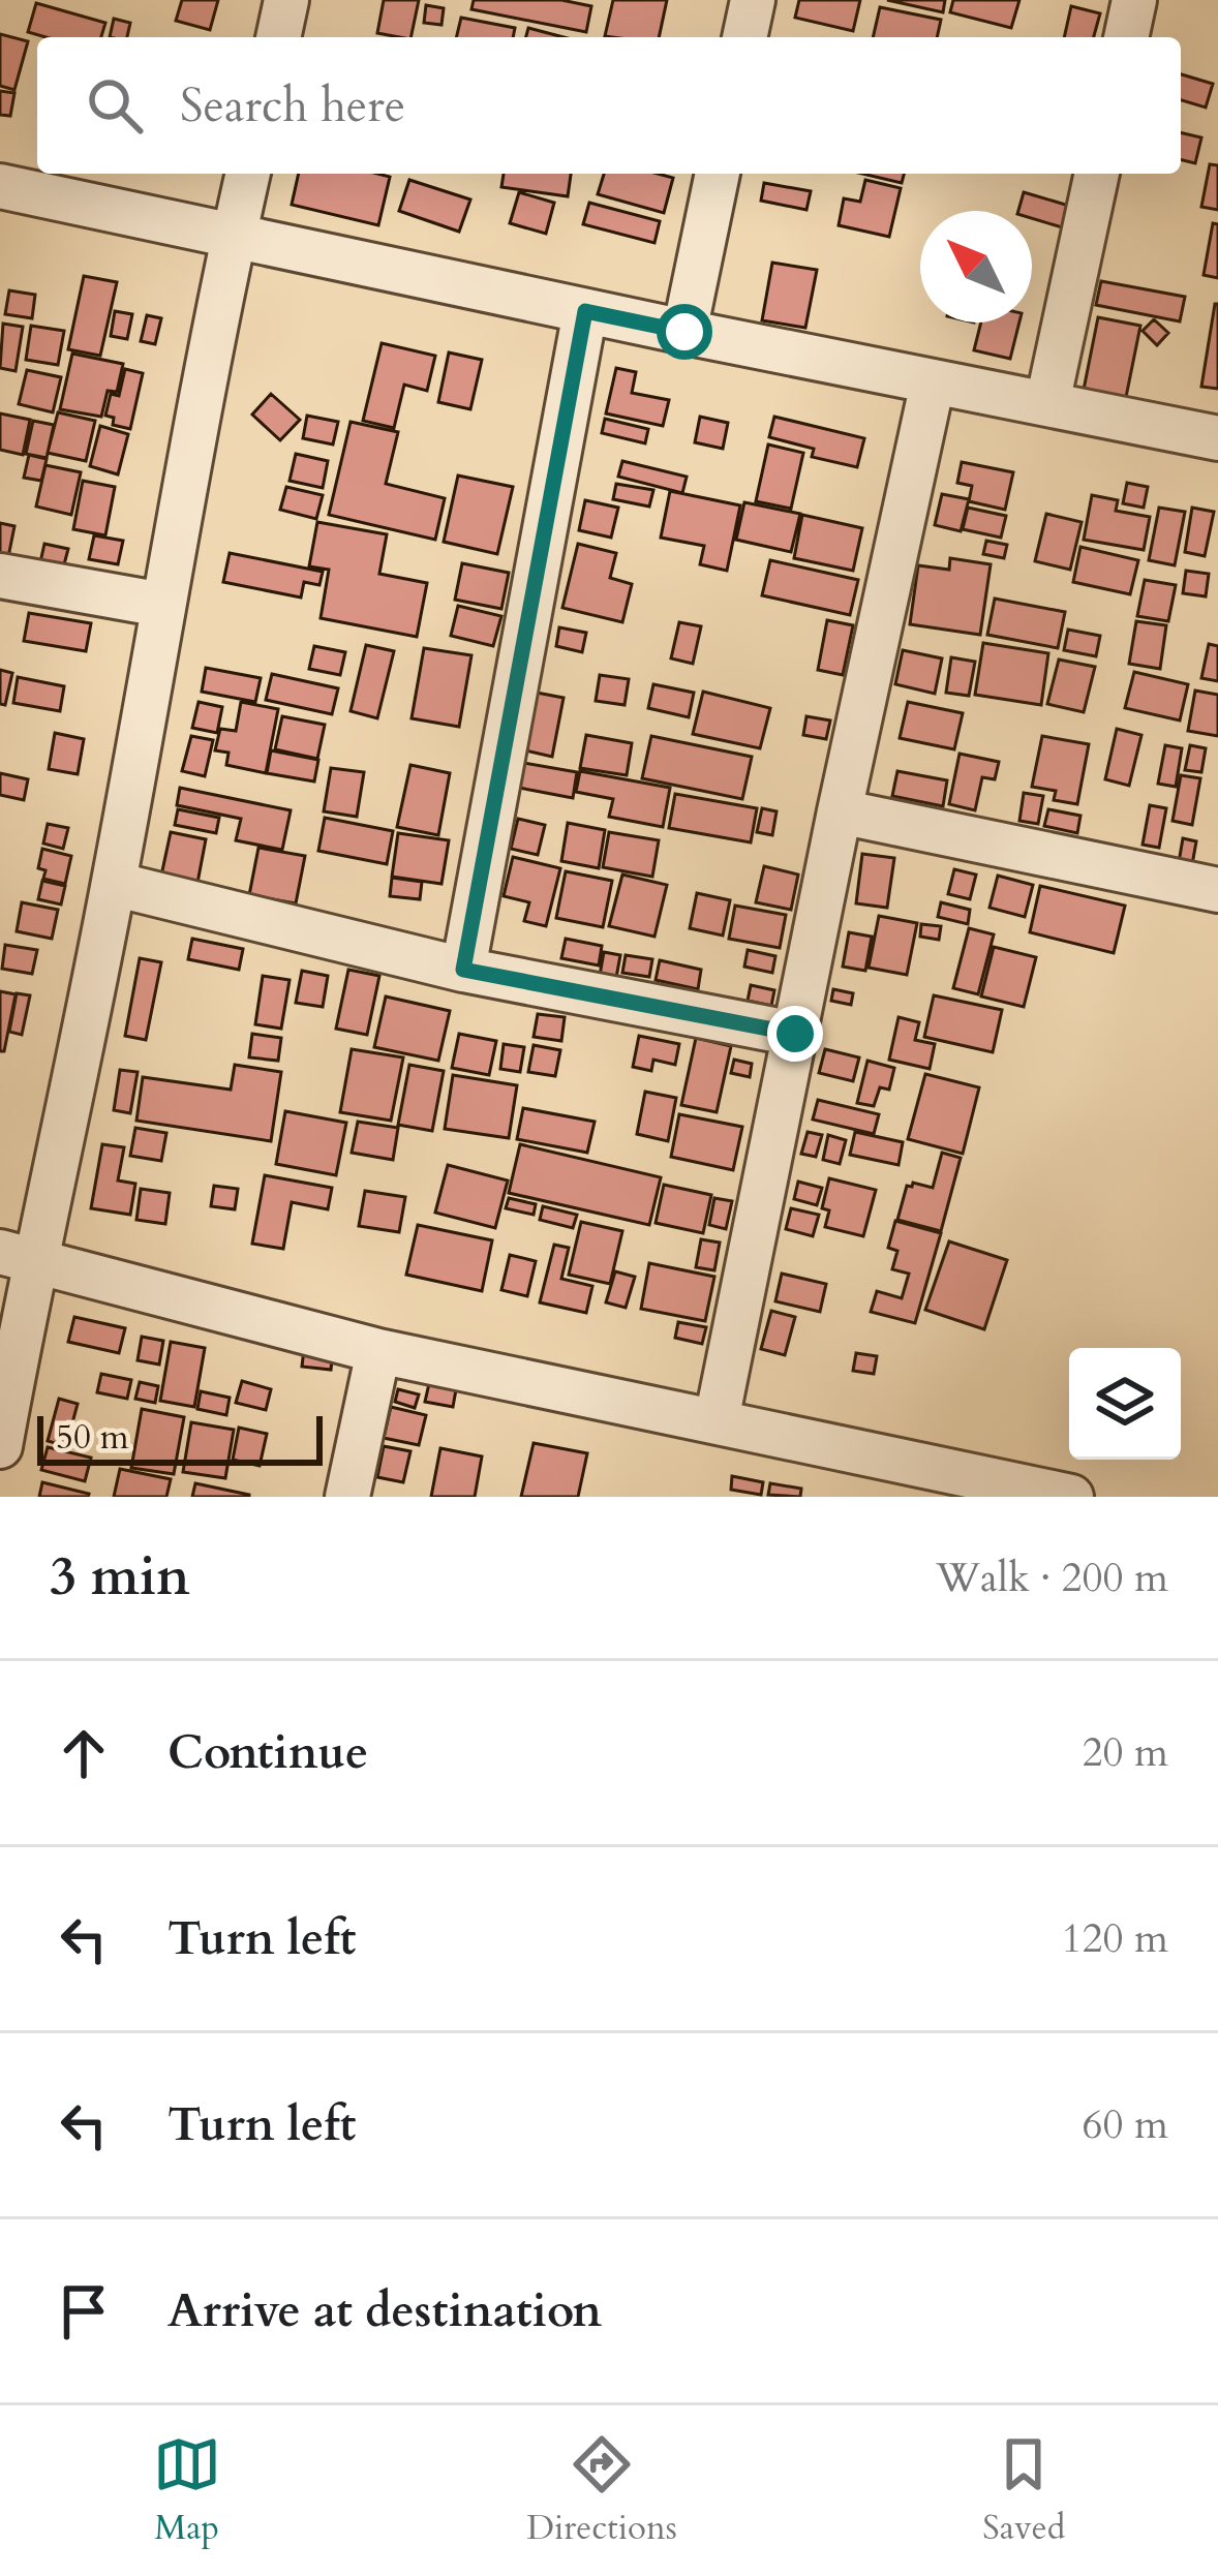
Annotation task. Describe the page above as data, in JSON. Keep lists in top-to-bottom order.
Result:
{
  "scale_bar": "50 m",
  "north": "top left",
  "page": {
    "search": "Search here",
    "scale": "50 m",
    "heading": ["3 min", "Walk · 200 m"],
    "list": [
      ["Continue", "20 m"],
      ["Turn left", "120 m"],
      ["Turn left", "60 m"],
      "Arrive at destination"
    ],
    "nav": ["Map", "Directions", "Saved"]
  }
}
